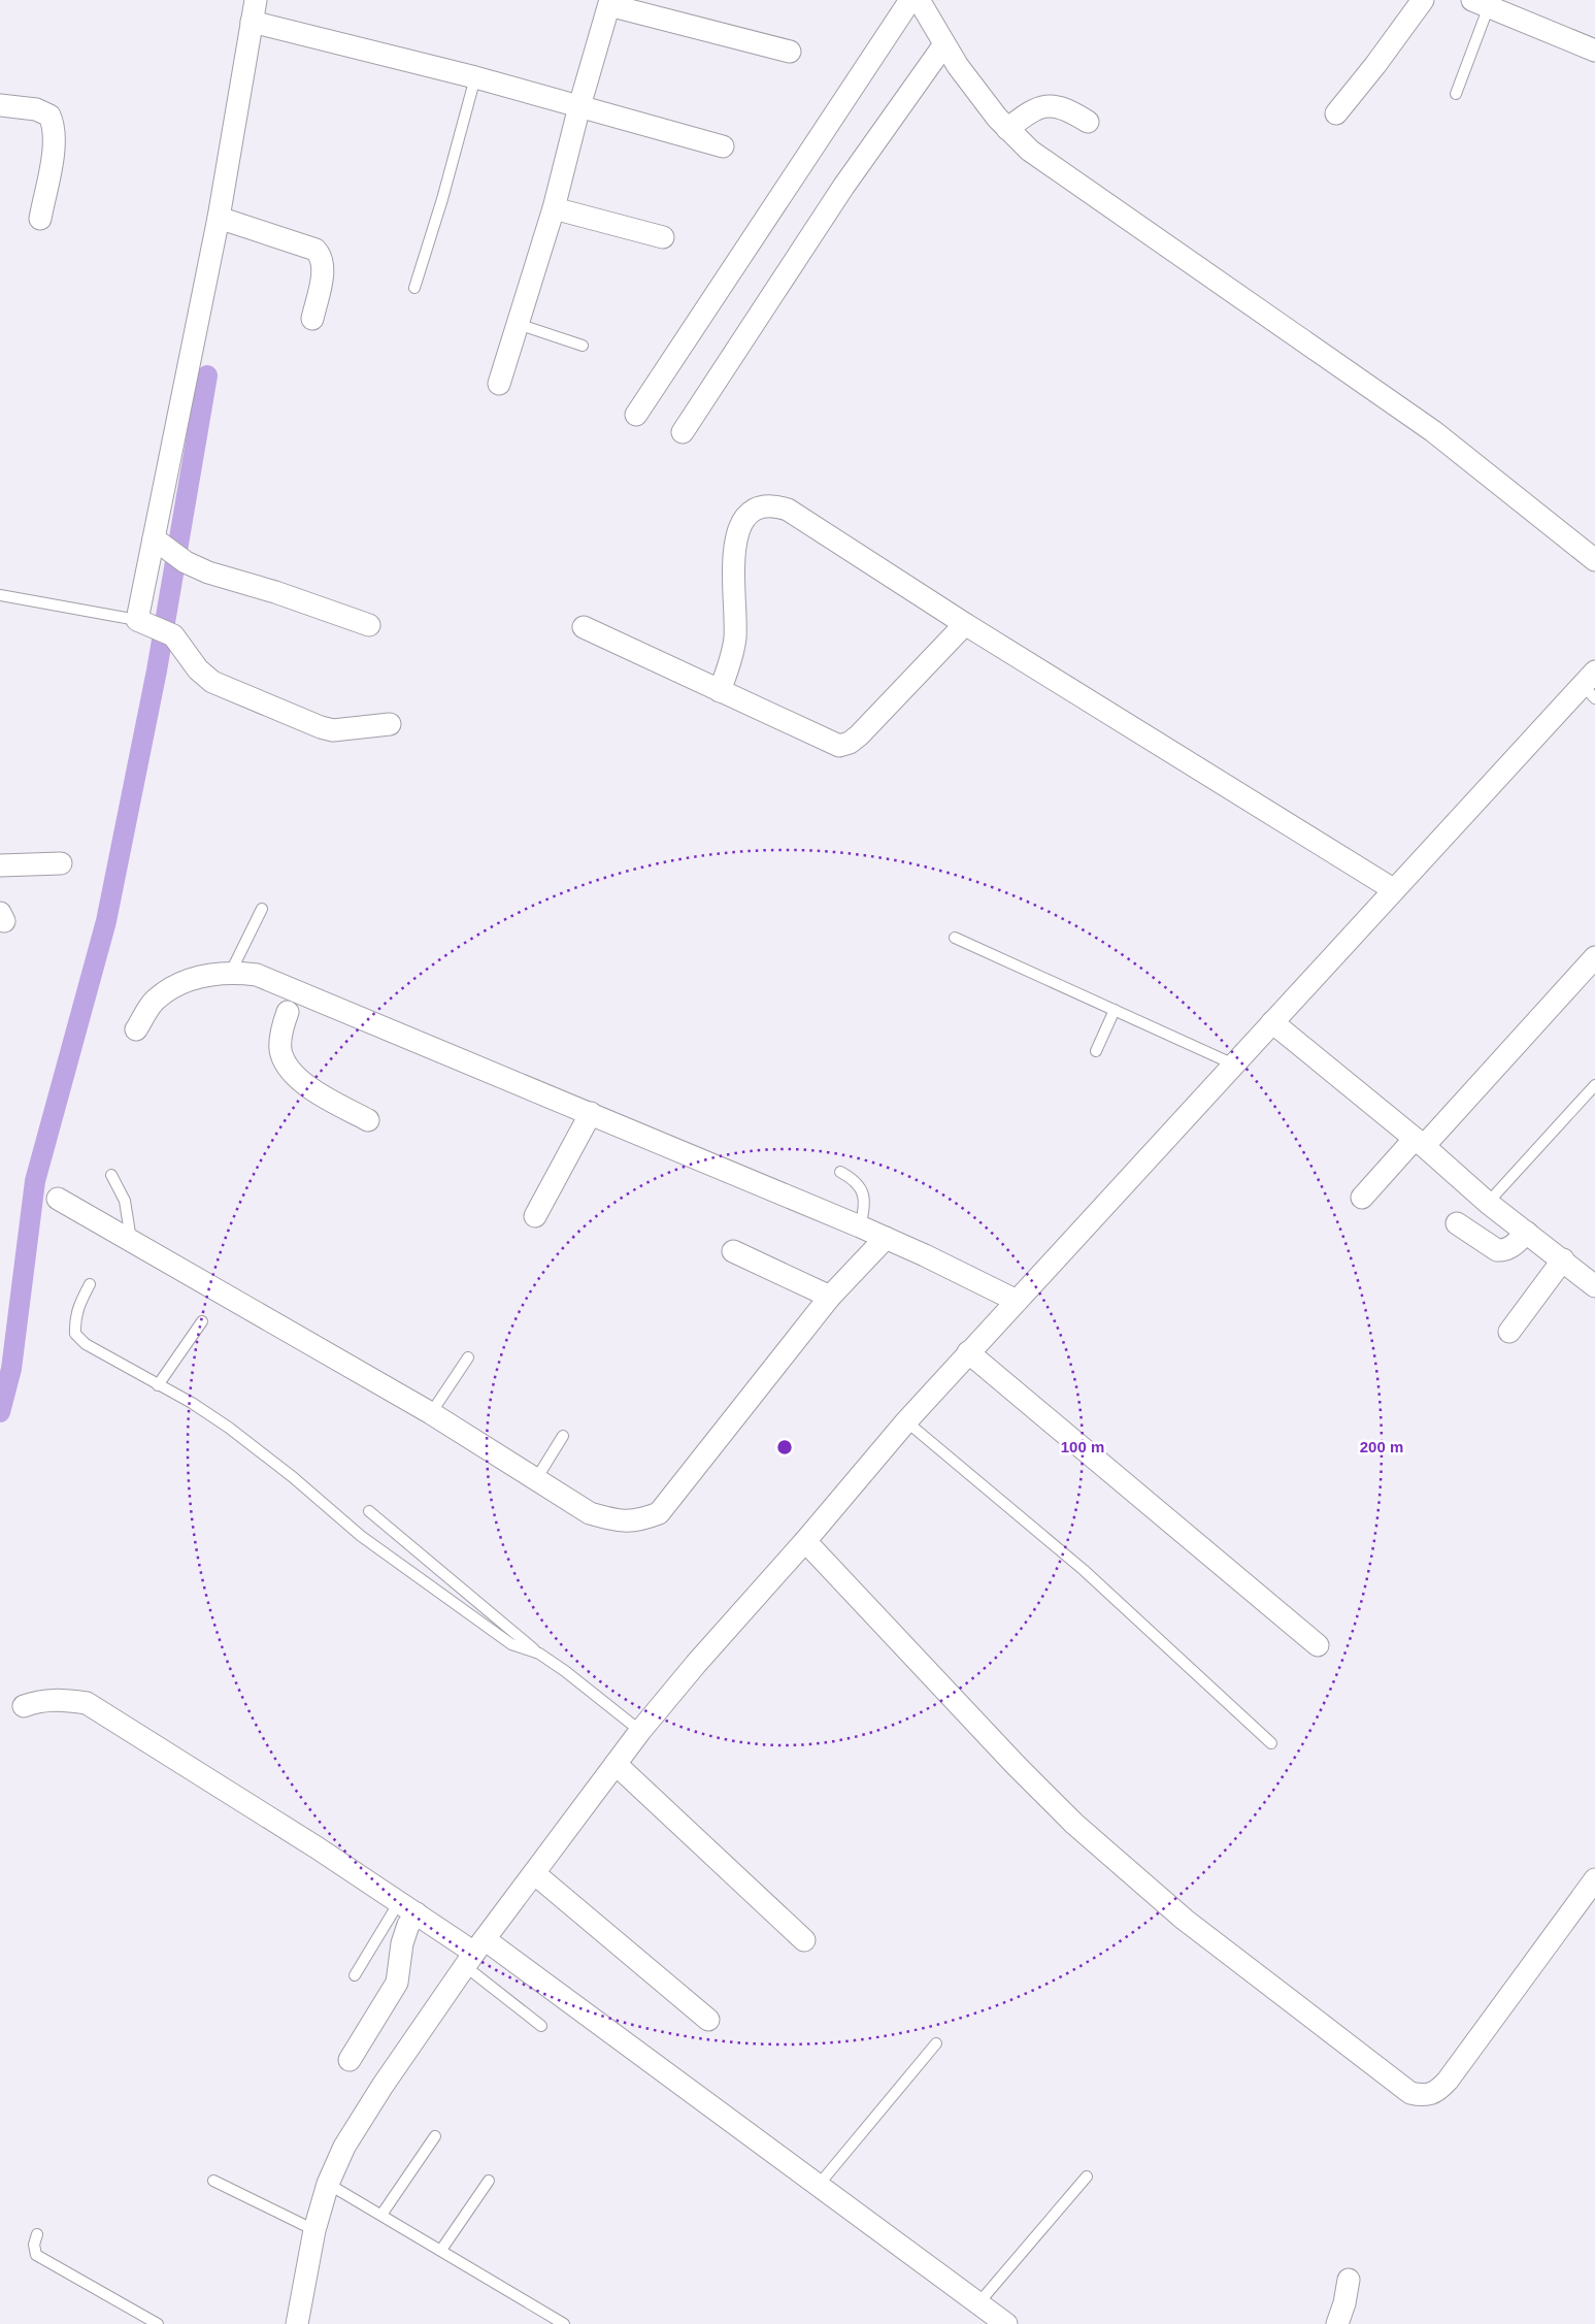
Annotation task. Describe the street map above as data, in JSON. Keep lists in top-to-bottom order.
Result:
{
  "rings": ["100 m", "200 m"]
}
